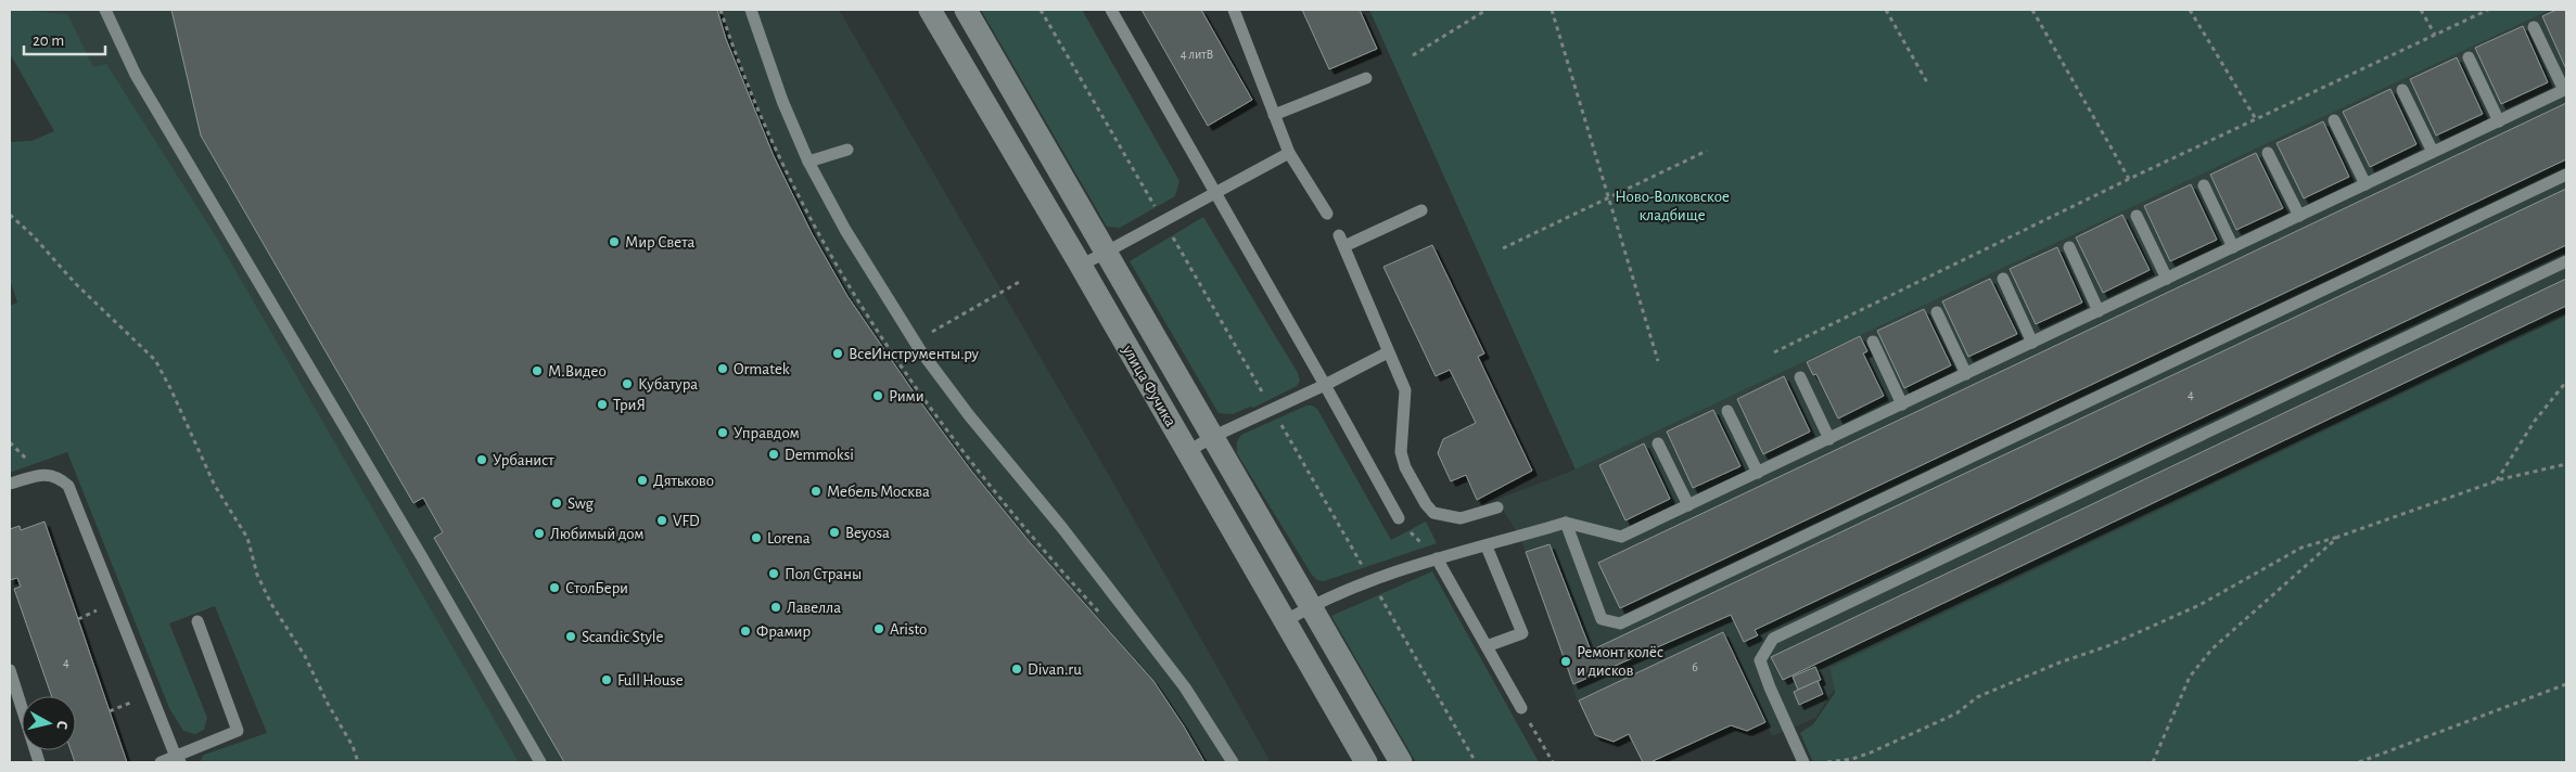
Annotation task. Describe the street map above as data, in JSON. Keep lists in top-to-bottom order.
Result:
{
  "streets": {
    "street": ["улица Фучика"]
  },
  "parks": ["Ново-Волковское кладбище"],
  "places": [
    "Мир Света",
    "ВсеИнструменты.ру",
    "Ormatek",
    "М.Видео",
    "Кубатура",
    "Рими",
    "ТриЯ",
    "Управдом",
    "Demmoksi",
    "Урбанист",
    "Дятьково",
    "Мебель Москва",
    "Swg",
    "VFD",
    "Beyosa",
    "Любимый дом",
    "Lorena",
    "Пол Страны",
    "СтолБери",
    "Лавелла",
    "Aristo",
    "Фрамир",
    "Scandic Style",
    "Ремонт колёс и дисков",
    "Divan.ru",
    "Full House"
  ],
  "house_numbers": [
    "4 литВ",
    "4",
    "4",
    "6"
  ],
  "scale_bar": "20 m",
  "north": "right"
}
